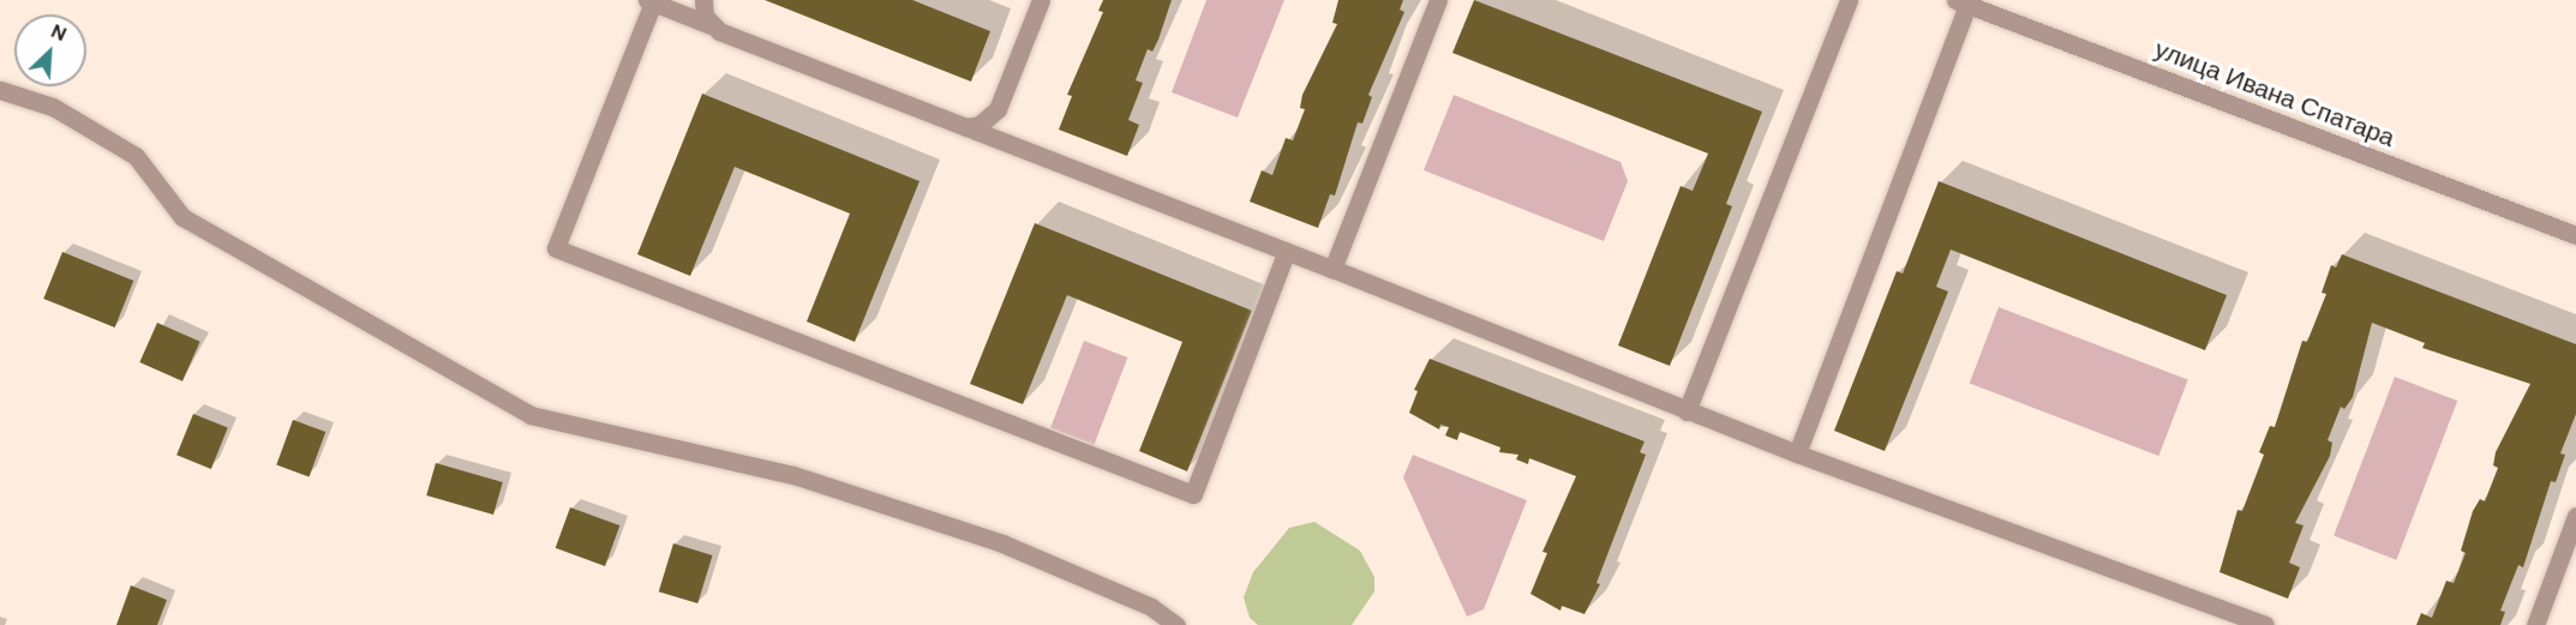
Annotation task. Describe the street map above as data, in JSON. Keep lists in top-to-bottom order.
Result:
{
  "streets": {
    "street": ["улица Ивана Спатара"]
  },
  "north": "top right"
}
